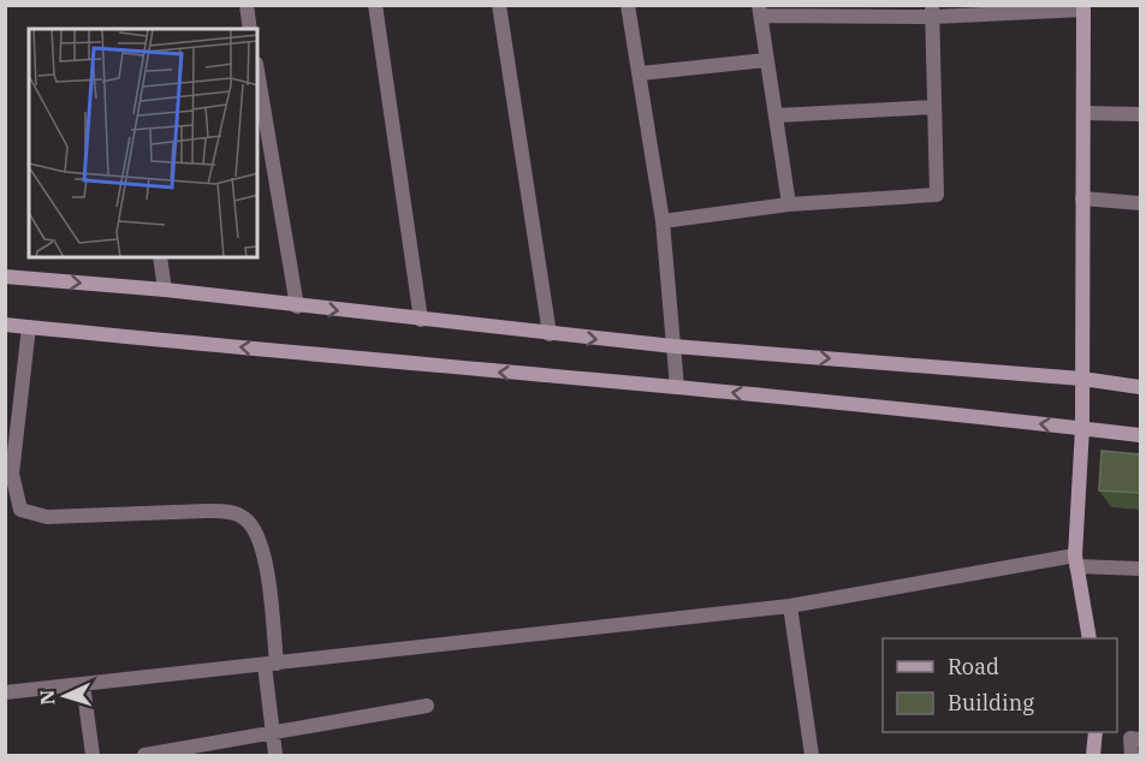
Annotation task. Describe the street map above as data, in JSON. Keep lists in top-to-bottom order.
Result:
{
  "legend": ["Road", "Building"],
  "north": "left"
}
